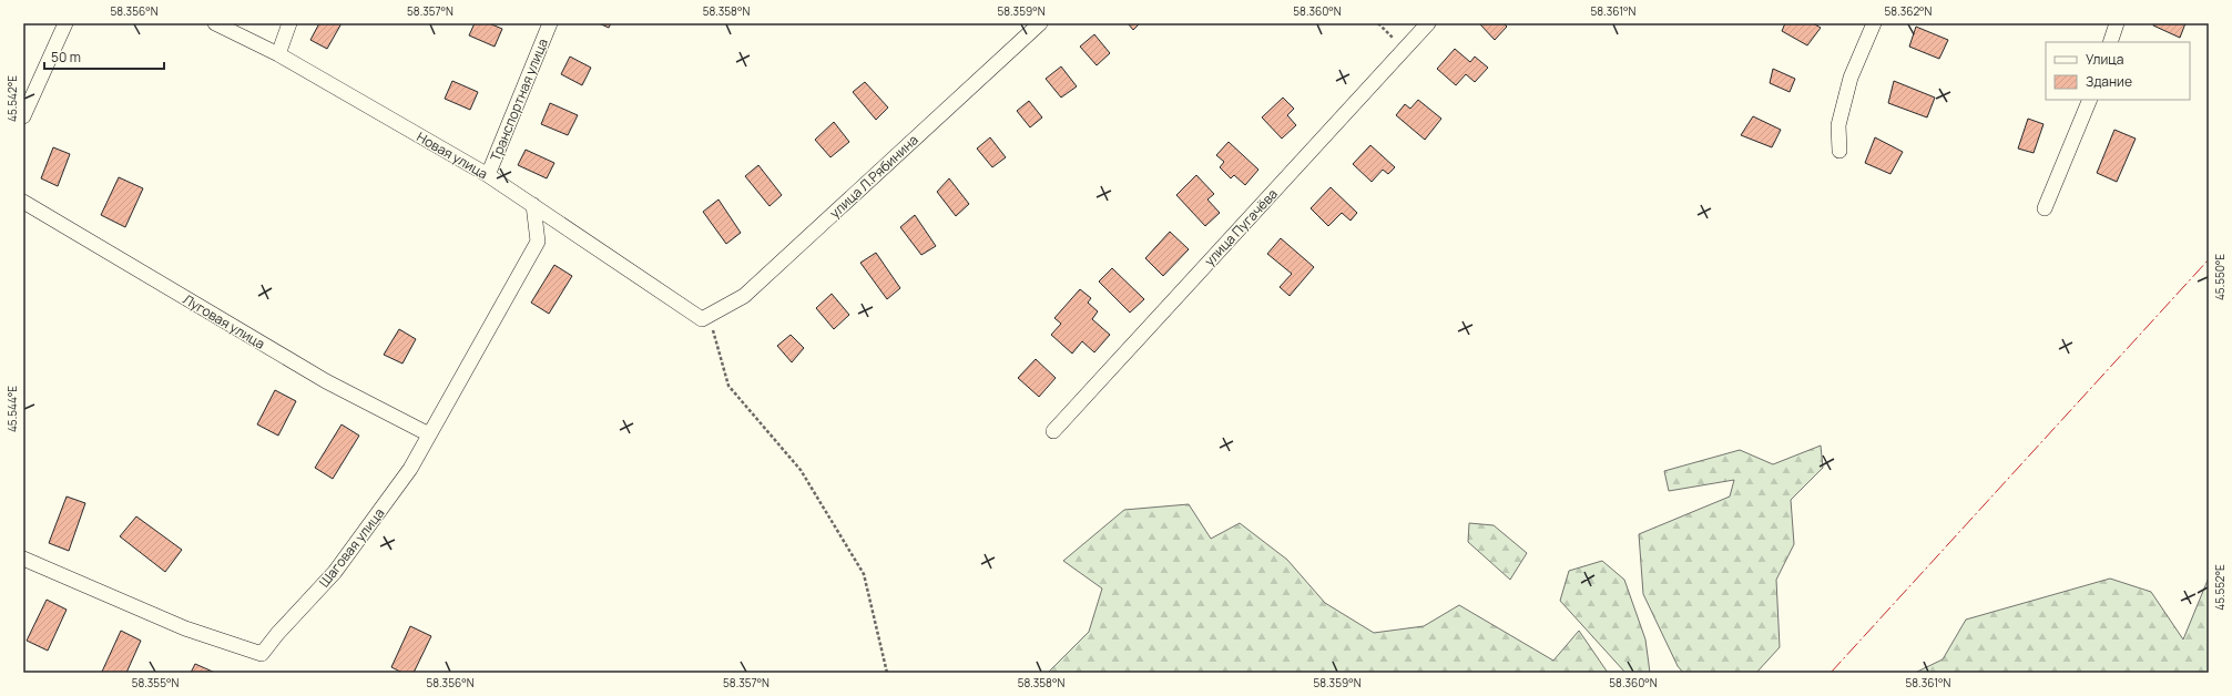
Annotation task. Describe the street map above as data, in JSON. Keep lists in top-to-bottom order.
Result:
{
  "streets": {
    "street": [
      "Транспортная улица",
      "Новая улица",
      "улица Л.Рябинина",
      "улица Пугачёва",
      "Луговая улица",
      "Шаговая улица"
    ]
  },
  "crossings": [
    ["Транспортная улица", "Новая улица"],
    ["Новая улица", "улица Л.Рябинина"],
    ["Новая улица", "Шаговая улица"],
    ["Луговая улица", "Шаговая улица"]
  ],
  "legend": ["Улица", "Здание"],
  "scale_bar": "50 m",
  "coordinates": [
    "58.356°N",
    "58.357°N",
    "58.358°N",
    "58.359°N",
    "58.360°N",
    "58.361°N",
    "58.362°N",
    "45.542°E",
    "45.550°E",
    "45.544°E",
    "45.552°E",
    "58.355°N"
  ]
}
